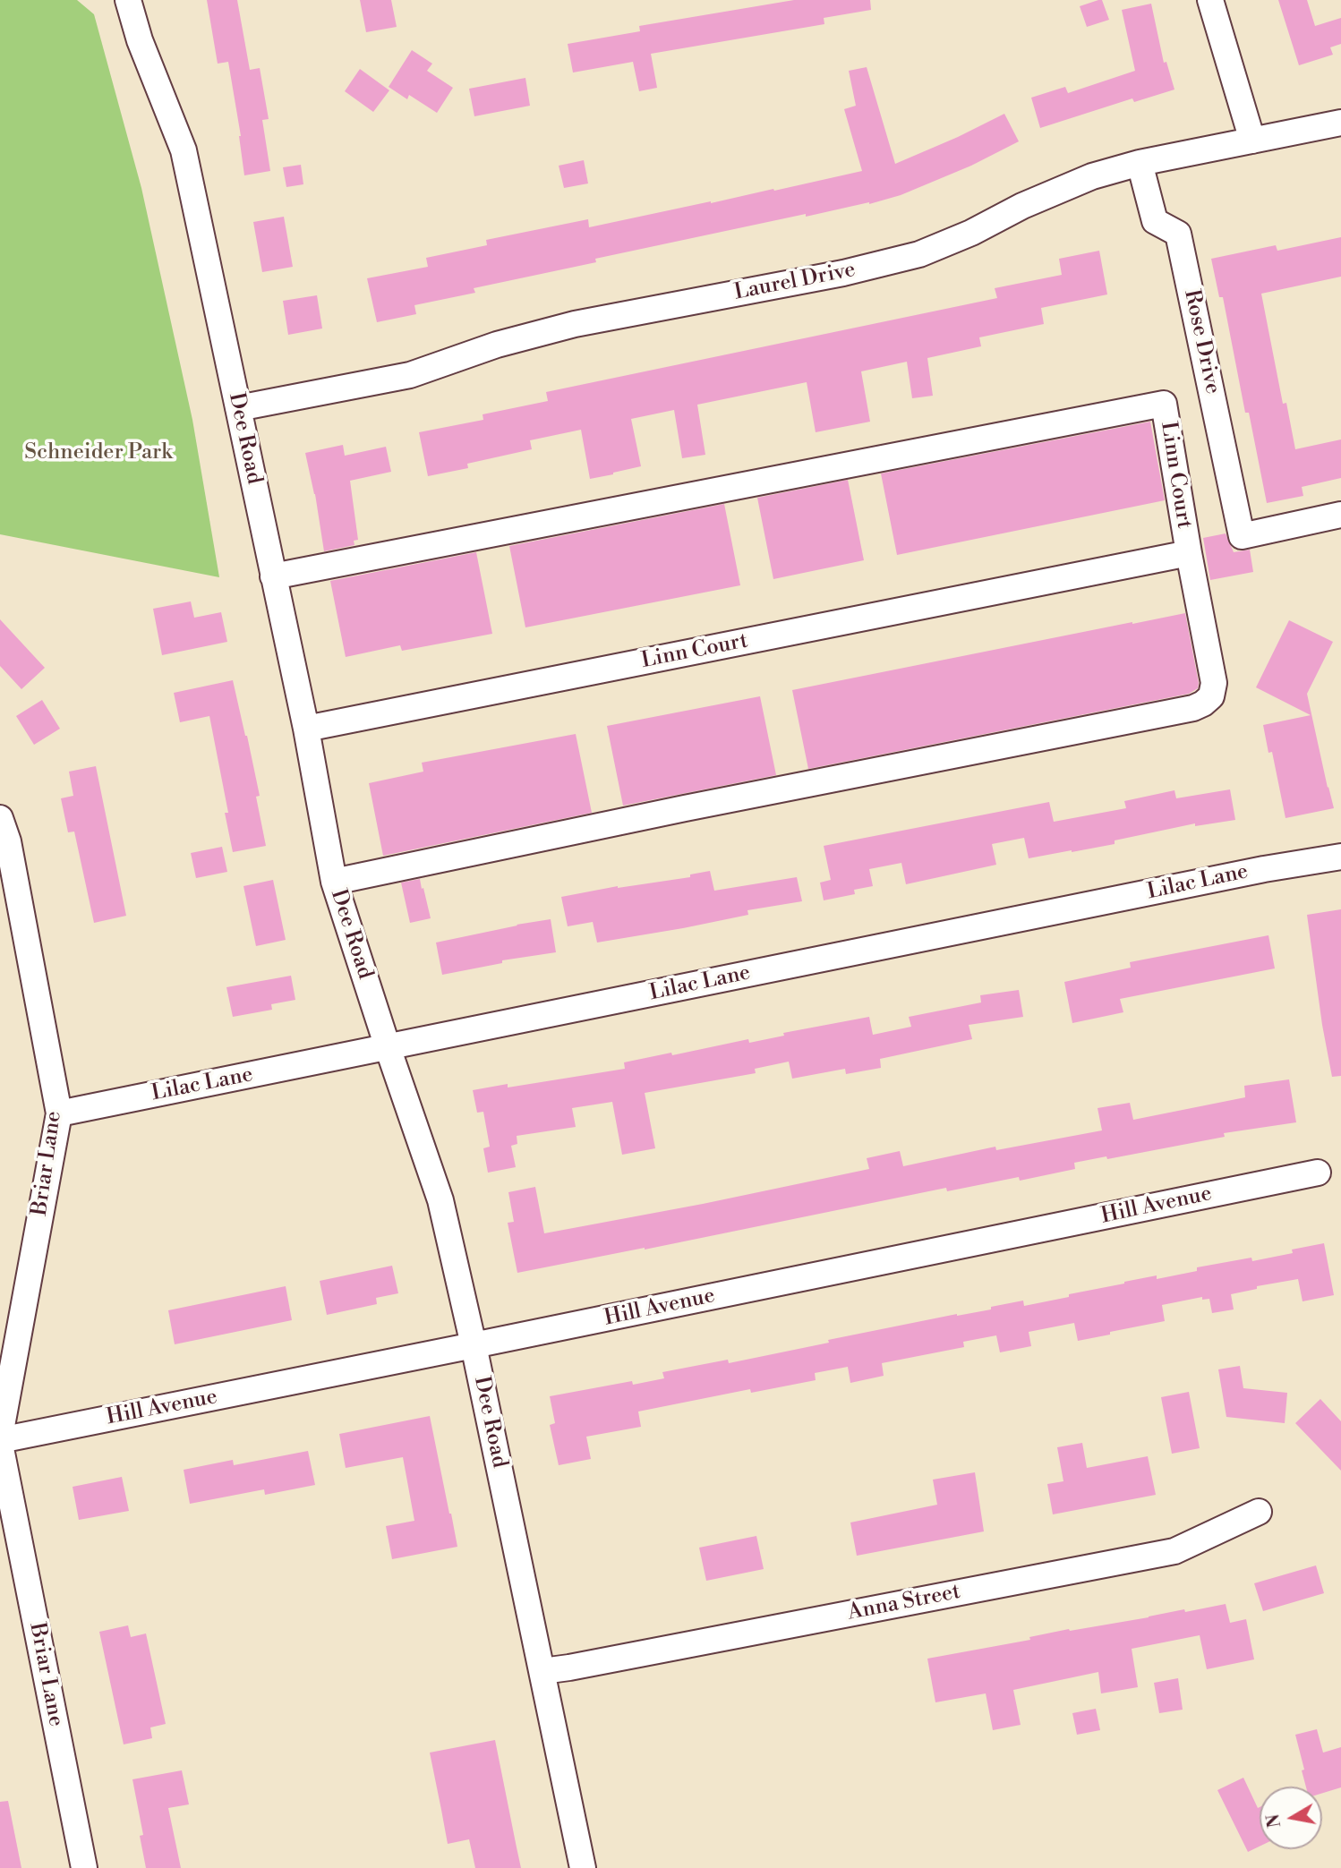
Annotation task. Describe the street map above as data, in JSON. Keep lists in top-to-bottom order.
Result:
{
  "streets": {
    "street": [
      "Laurel Drive",
      "Rose Drive",
      "Dee Road",
      "Linn Court",
      "Lilac Lane",
      "Briar Lane",
      "Hill Avenue",
      "Anna Street"
    ]
  },
  "crossings": [
    ["Laurel Drive", "Rose Drive"],
    ["Laurel Drive", "Dee Road"],
    ["Dee Road", "Linn Court"],
    ["Dee Road", "Lilac Lane"],
    ["Dee Road", "Hill Avenue"],
    ["Dee Road", "Anna Street"],
    ["Lilac Lane", "Briar Lane"],
    ["Briar Lane", "Hill Avenue"]
  ],
  "parks": ["Schneider Park"],
  "north": "left"
}
